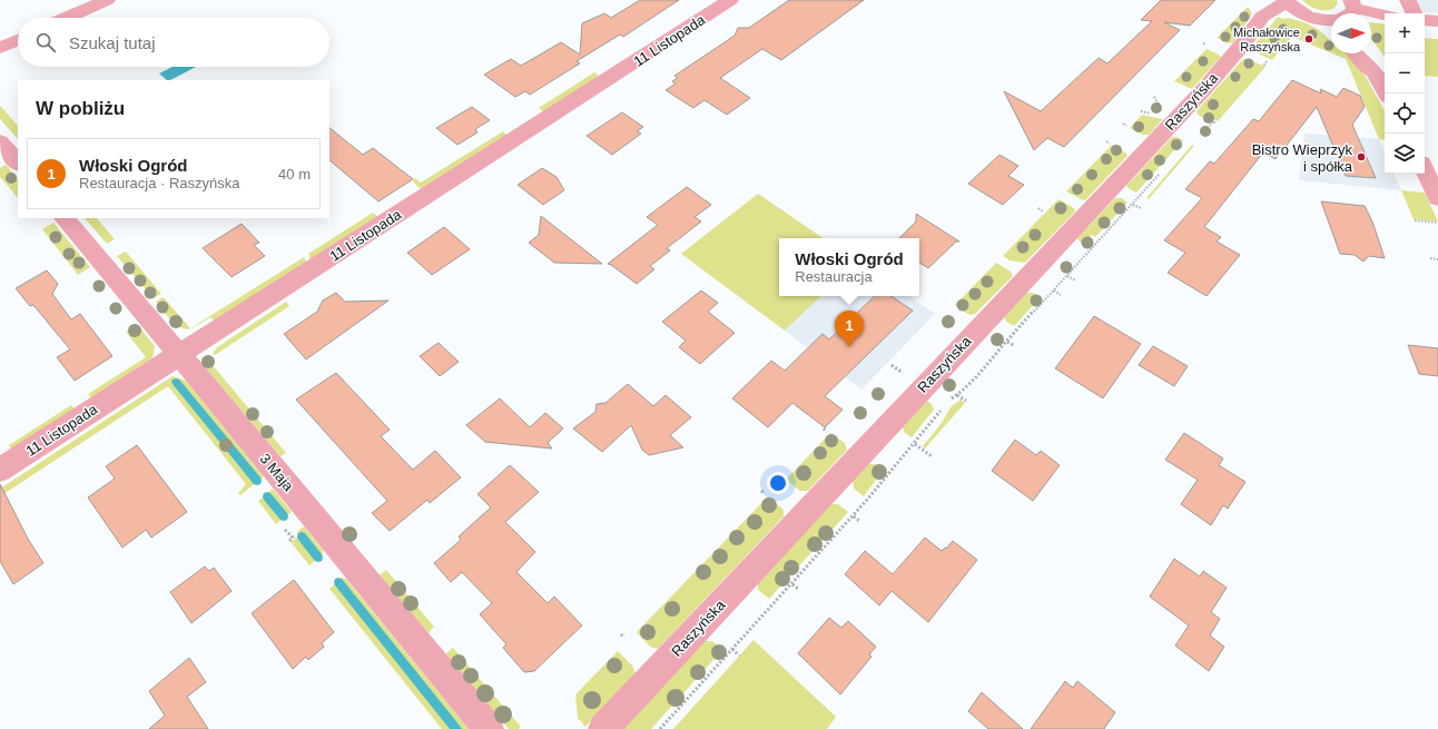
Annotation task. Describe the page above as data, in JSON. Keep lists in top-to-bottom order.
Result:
{
  "streets": {
    "street": ["11 Listopada", "Raszyńska", "3 Maja"]
  },
  "crossings": [
    ["11 Listopada", "3 Maja"]
  ],
  "places": ["Michałowice Raszyńska", "Bistro Wieprzyk i spółka"],
  "north": "right",
  "page": {
    "map_buttons": ["+", "−"],
    "search": "Szukaj tutaj",
    "heading": "W pobliżu",
    "list": [
      {
        "mark": "1",
        "name": "Włoski Ogród",
        "note": "Restauracja · Raszyńska",
        "value": "40 m"
      }
    ],
    "popup": ["Włoski Ogród", "Restauracja"],
    "pins": "1"
  }
}
